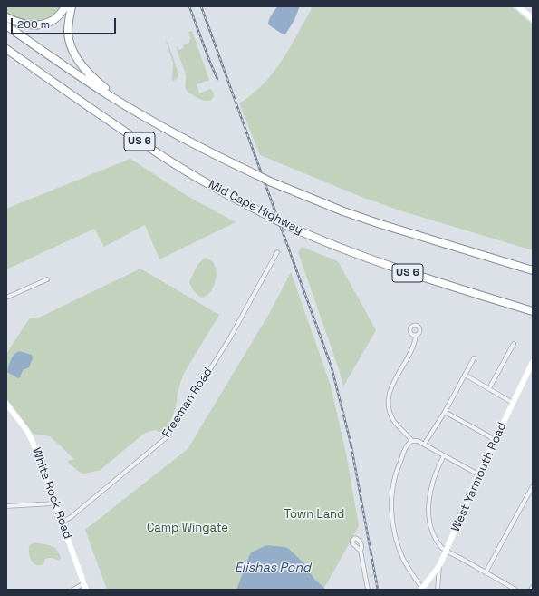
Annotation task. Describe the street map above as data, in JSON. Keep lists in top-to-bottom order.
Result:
{
  "streets": {
    "highway": ["US 6", "Mid Cape Highway"],
    "main road": ["West Yarmouth Road", "White Rock Road"],
    "street": ["Freeman Road"]
  },
  "crossings": [
    ["Freeman Road", "White Rock Road"]
  ],
  "water": ["Elishas Pond"],
  "parks": ["Town Land", "Camp Wingate"],
  "scale_bar": "200 m"
}
